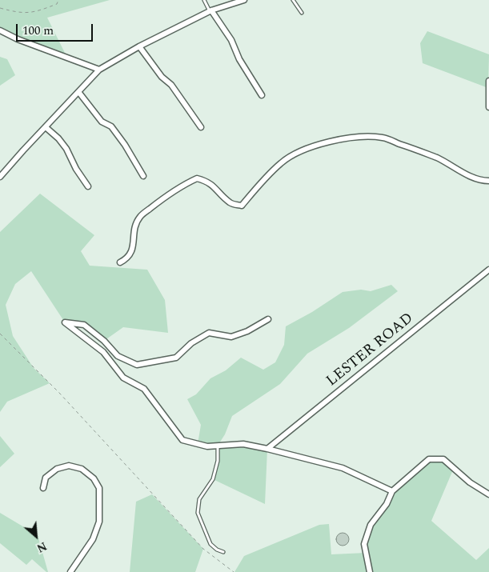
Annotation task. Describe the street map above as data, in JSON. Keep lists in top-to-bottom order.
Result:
{
  "streets": {
    "street": ["LESTER ROAD"]
  },
  "scale_bar": "100 m",
  "north": "bottom right"
}
